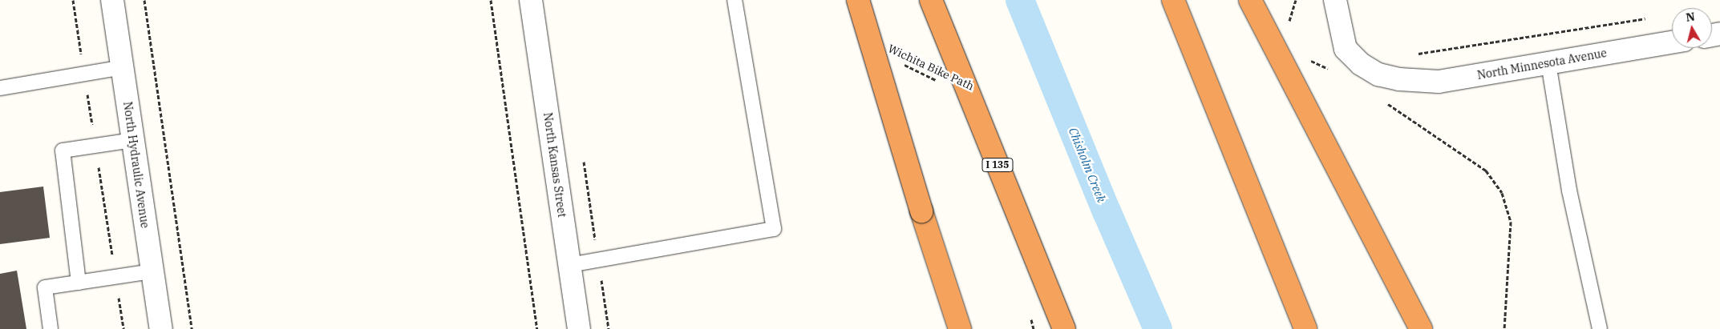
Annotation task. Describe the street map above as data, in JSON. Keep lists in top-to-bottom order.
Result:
{
  "streets": {
    "highway": ["I 135"],
    "street": ["North Minnesota Avenue", "North Hydraulic Avenue", "North Kansas Street"],
    "path": ["Wichita Bike Path"]
  },
  "water": ["Chisholm Creek"],
  "north": "top"
}
